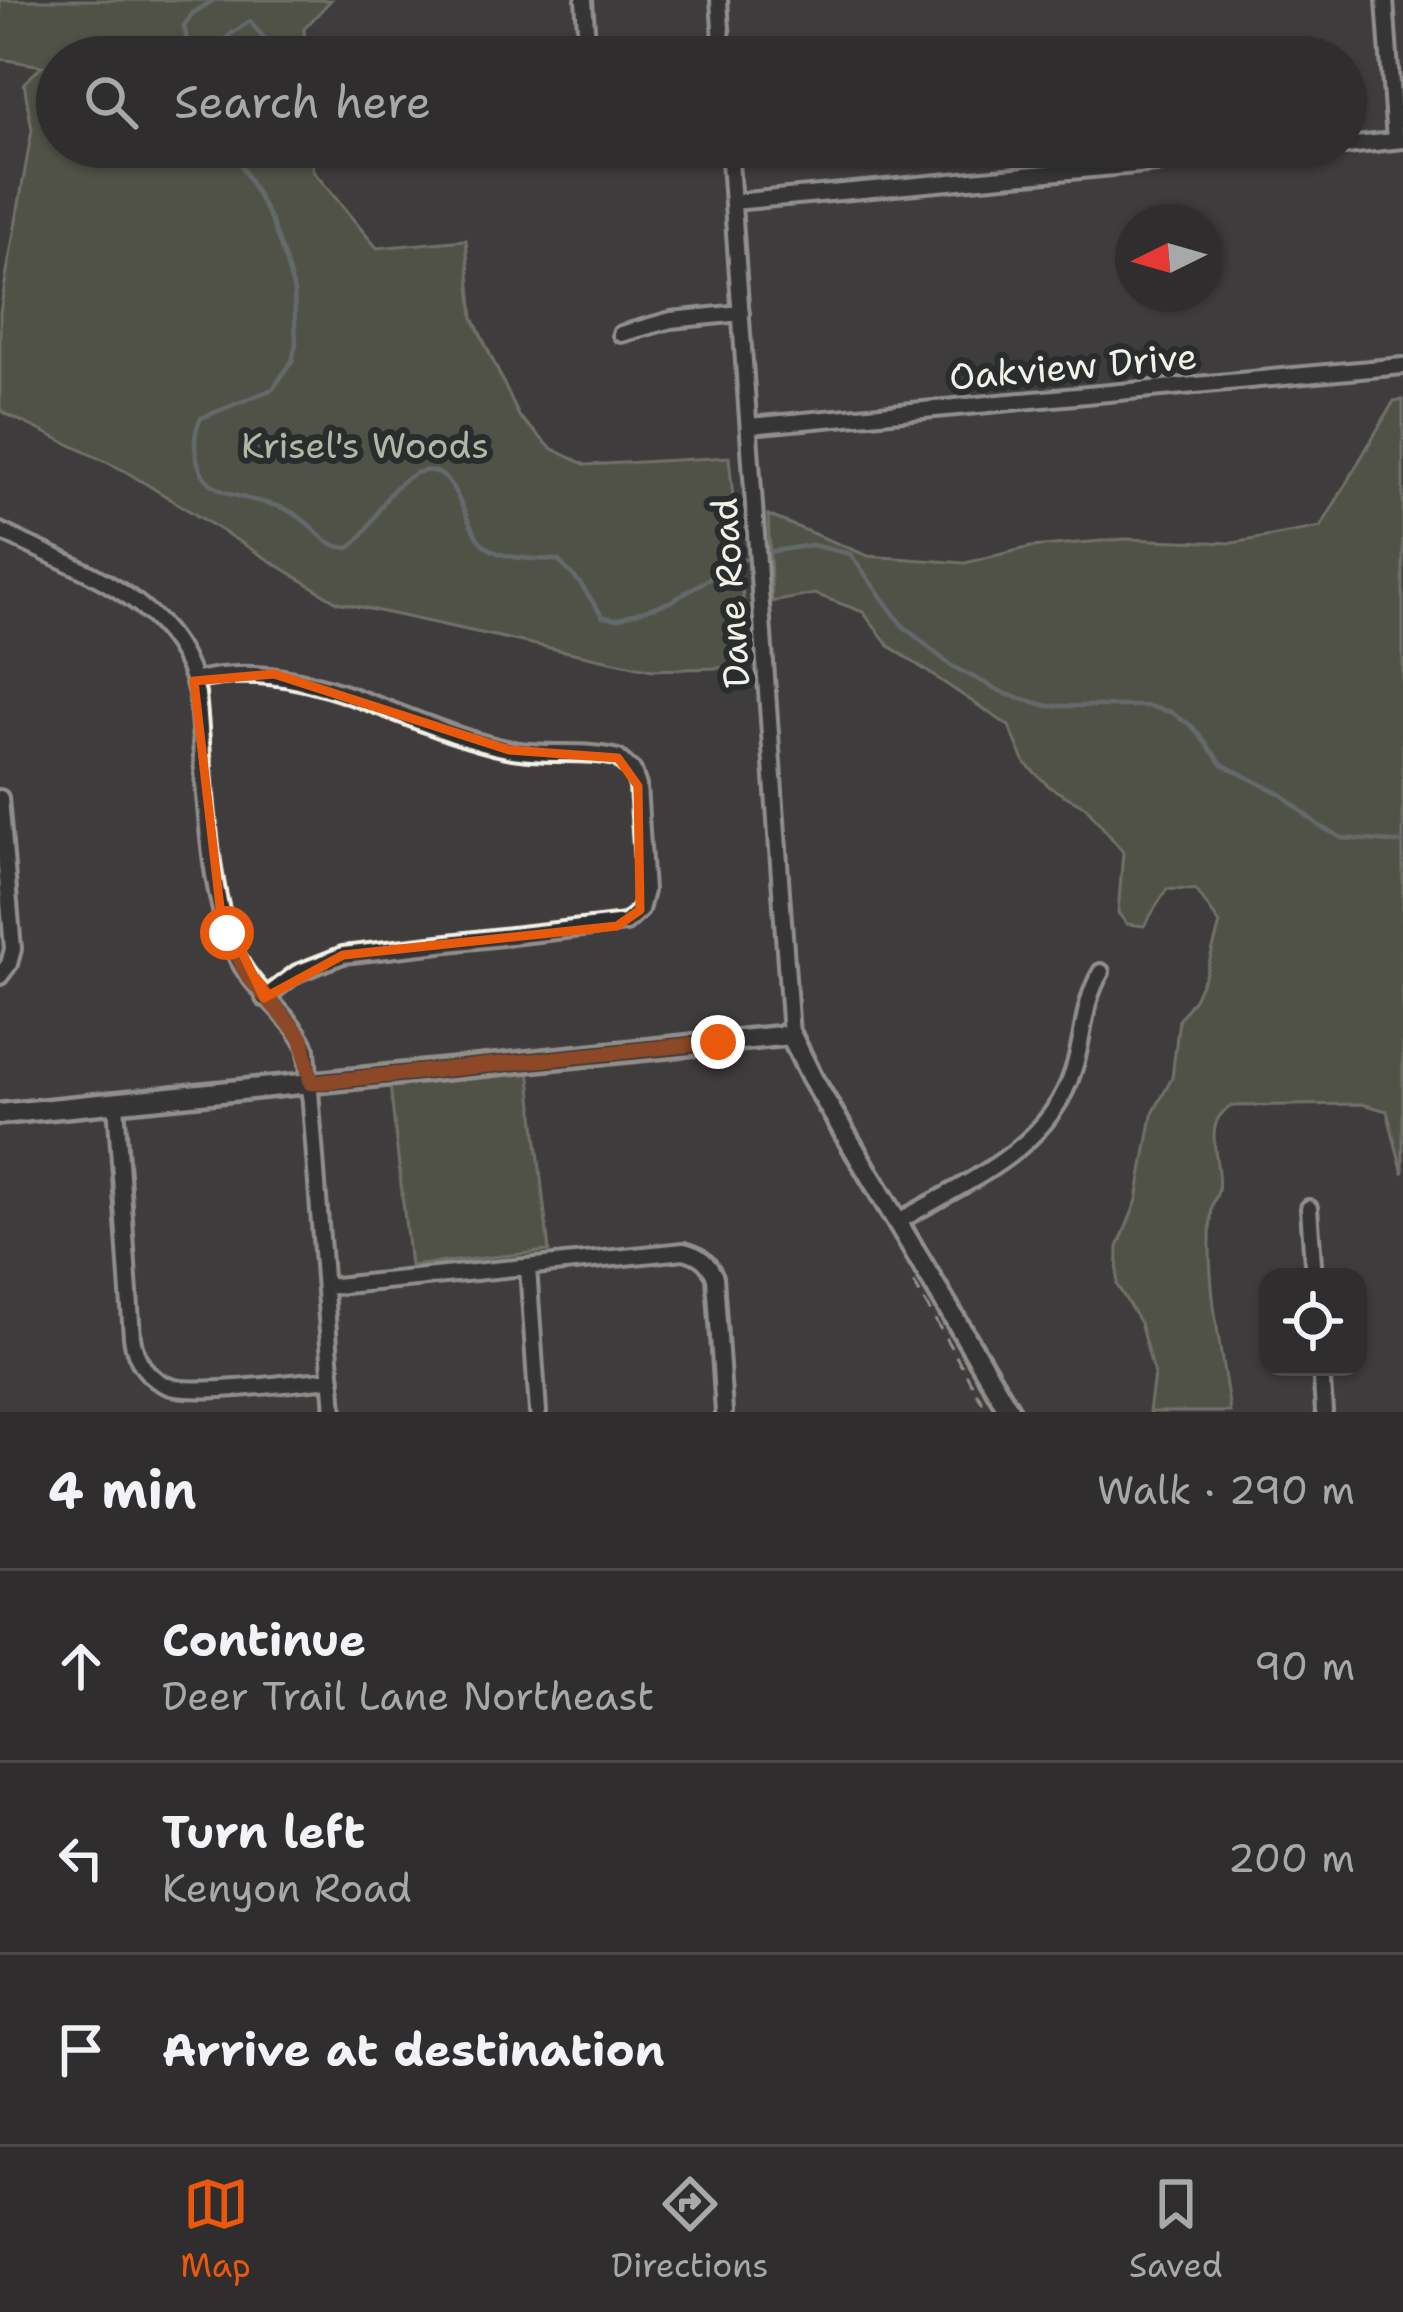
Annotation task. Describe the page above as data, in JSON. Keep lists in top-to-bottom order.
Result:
{
  "streets": {
    "street": ["Oakview Drive", "Dane Road"]
  },
  "crossings": [
    ["Oakview Drive", "Dane Road"]
  ],
  "parks": ["Krisel's Woods"],
  "north": "left",
  "page": {
    "search": "Search here",
    "heading": ["4 min", "Walk · 290 m"],
    "list": [
      ["Continue", "Deer Trail Lane Northeast", "90 m"],
      ["Turn left", "Kenyon Road", "200 m"],
      "Arrive at destination"
    ],
    "nav": ["Map", "Directions", "Saved"]
  }
}
